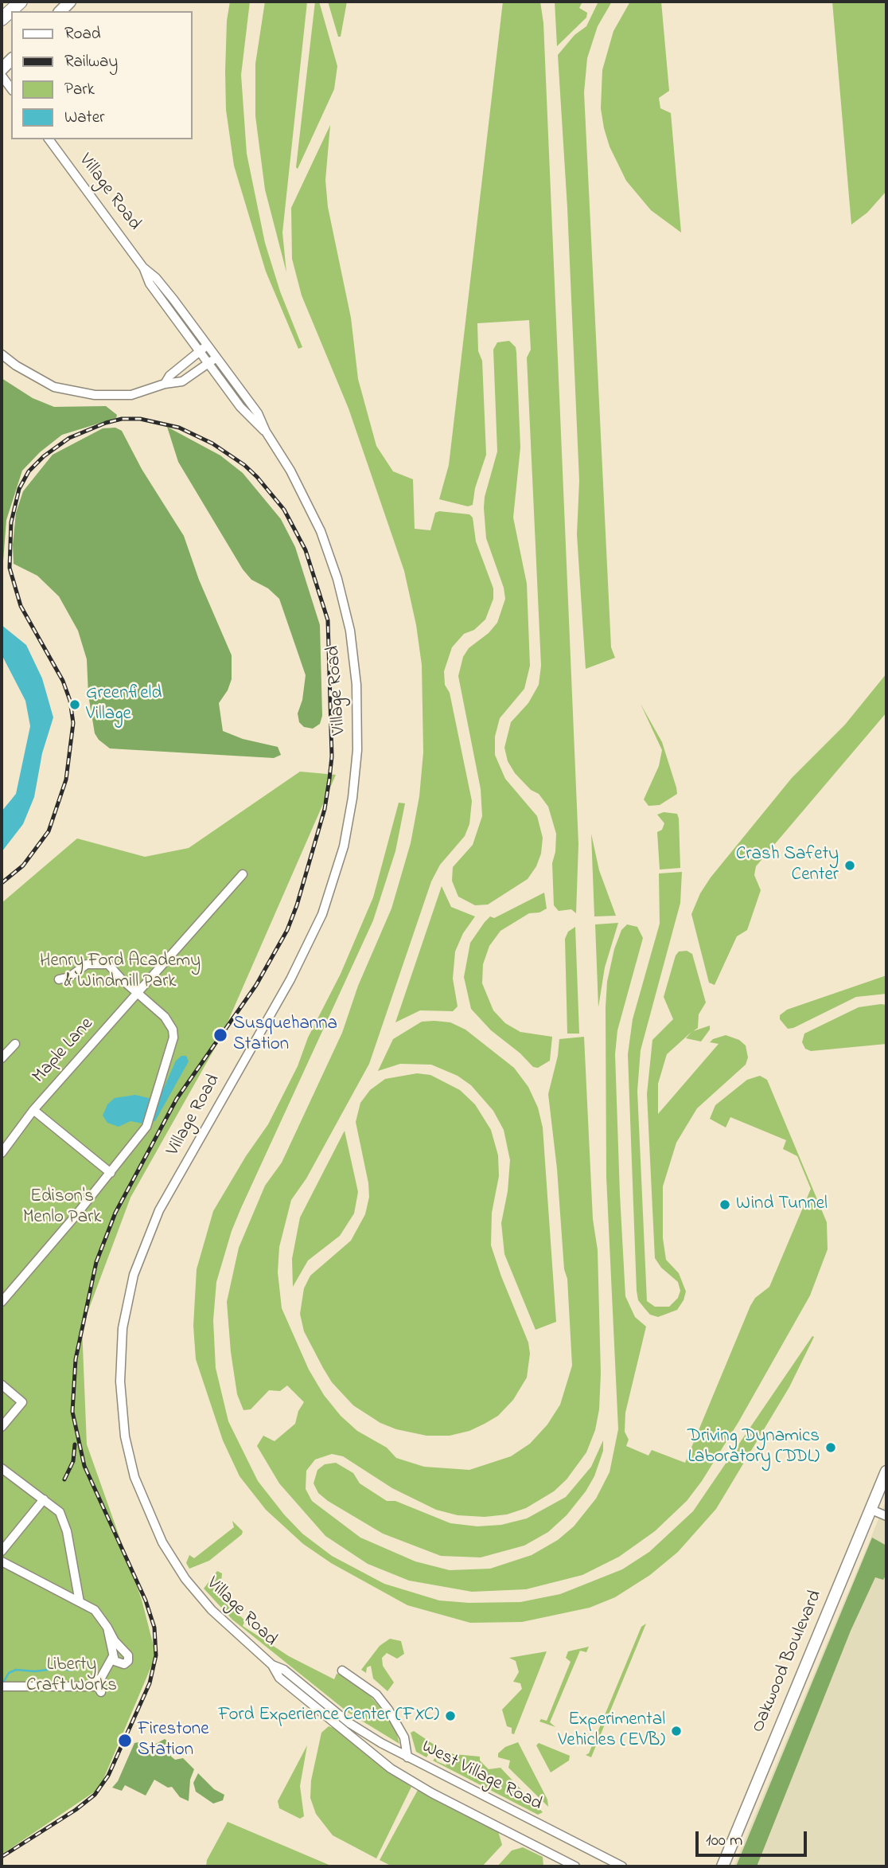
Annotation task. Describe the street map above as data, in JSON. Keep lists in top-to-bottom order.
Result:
{
  "streets": {
    "main road": ["Oakwood Boulevard"],
    "street": ["Village Road", "Maple Lane", "West Village Road"]
  },
  "crossings": [
    ["Village Road", "West Village Road"]
  ],
  "parks": ["Henry Ford Academy & Windmill Park", "Edison's Menlo Park", "Liberty Craft Works"],
  "places": [
    "Greenfield Village",
    "Crash Safety Center",
    "Susquehanna Station",
    "Wind Tunnel",
    "Driving Dynamics Laboratory (DDL)",
    "Ford Experience Center (FXC)",
    "Experimental Vehicles (EVB)",
    "Firestone Station"
  ],
  "legend": [
    "Road",
    "Railway",
    "Park",
    "Water"
  ],
  "scale_bar": "100 m"
}
